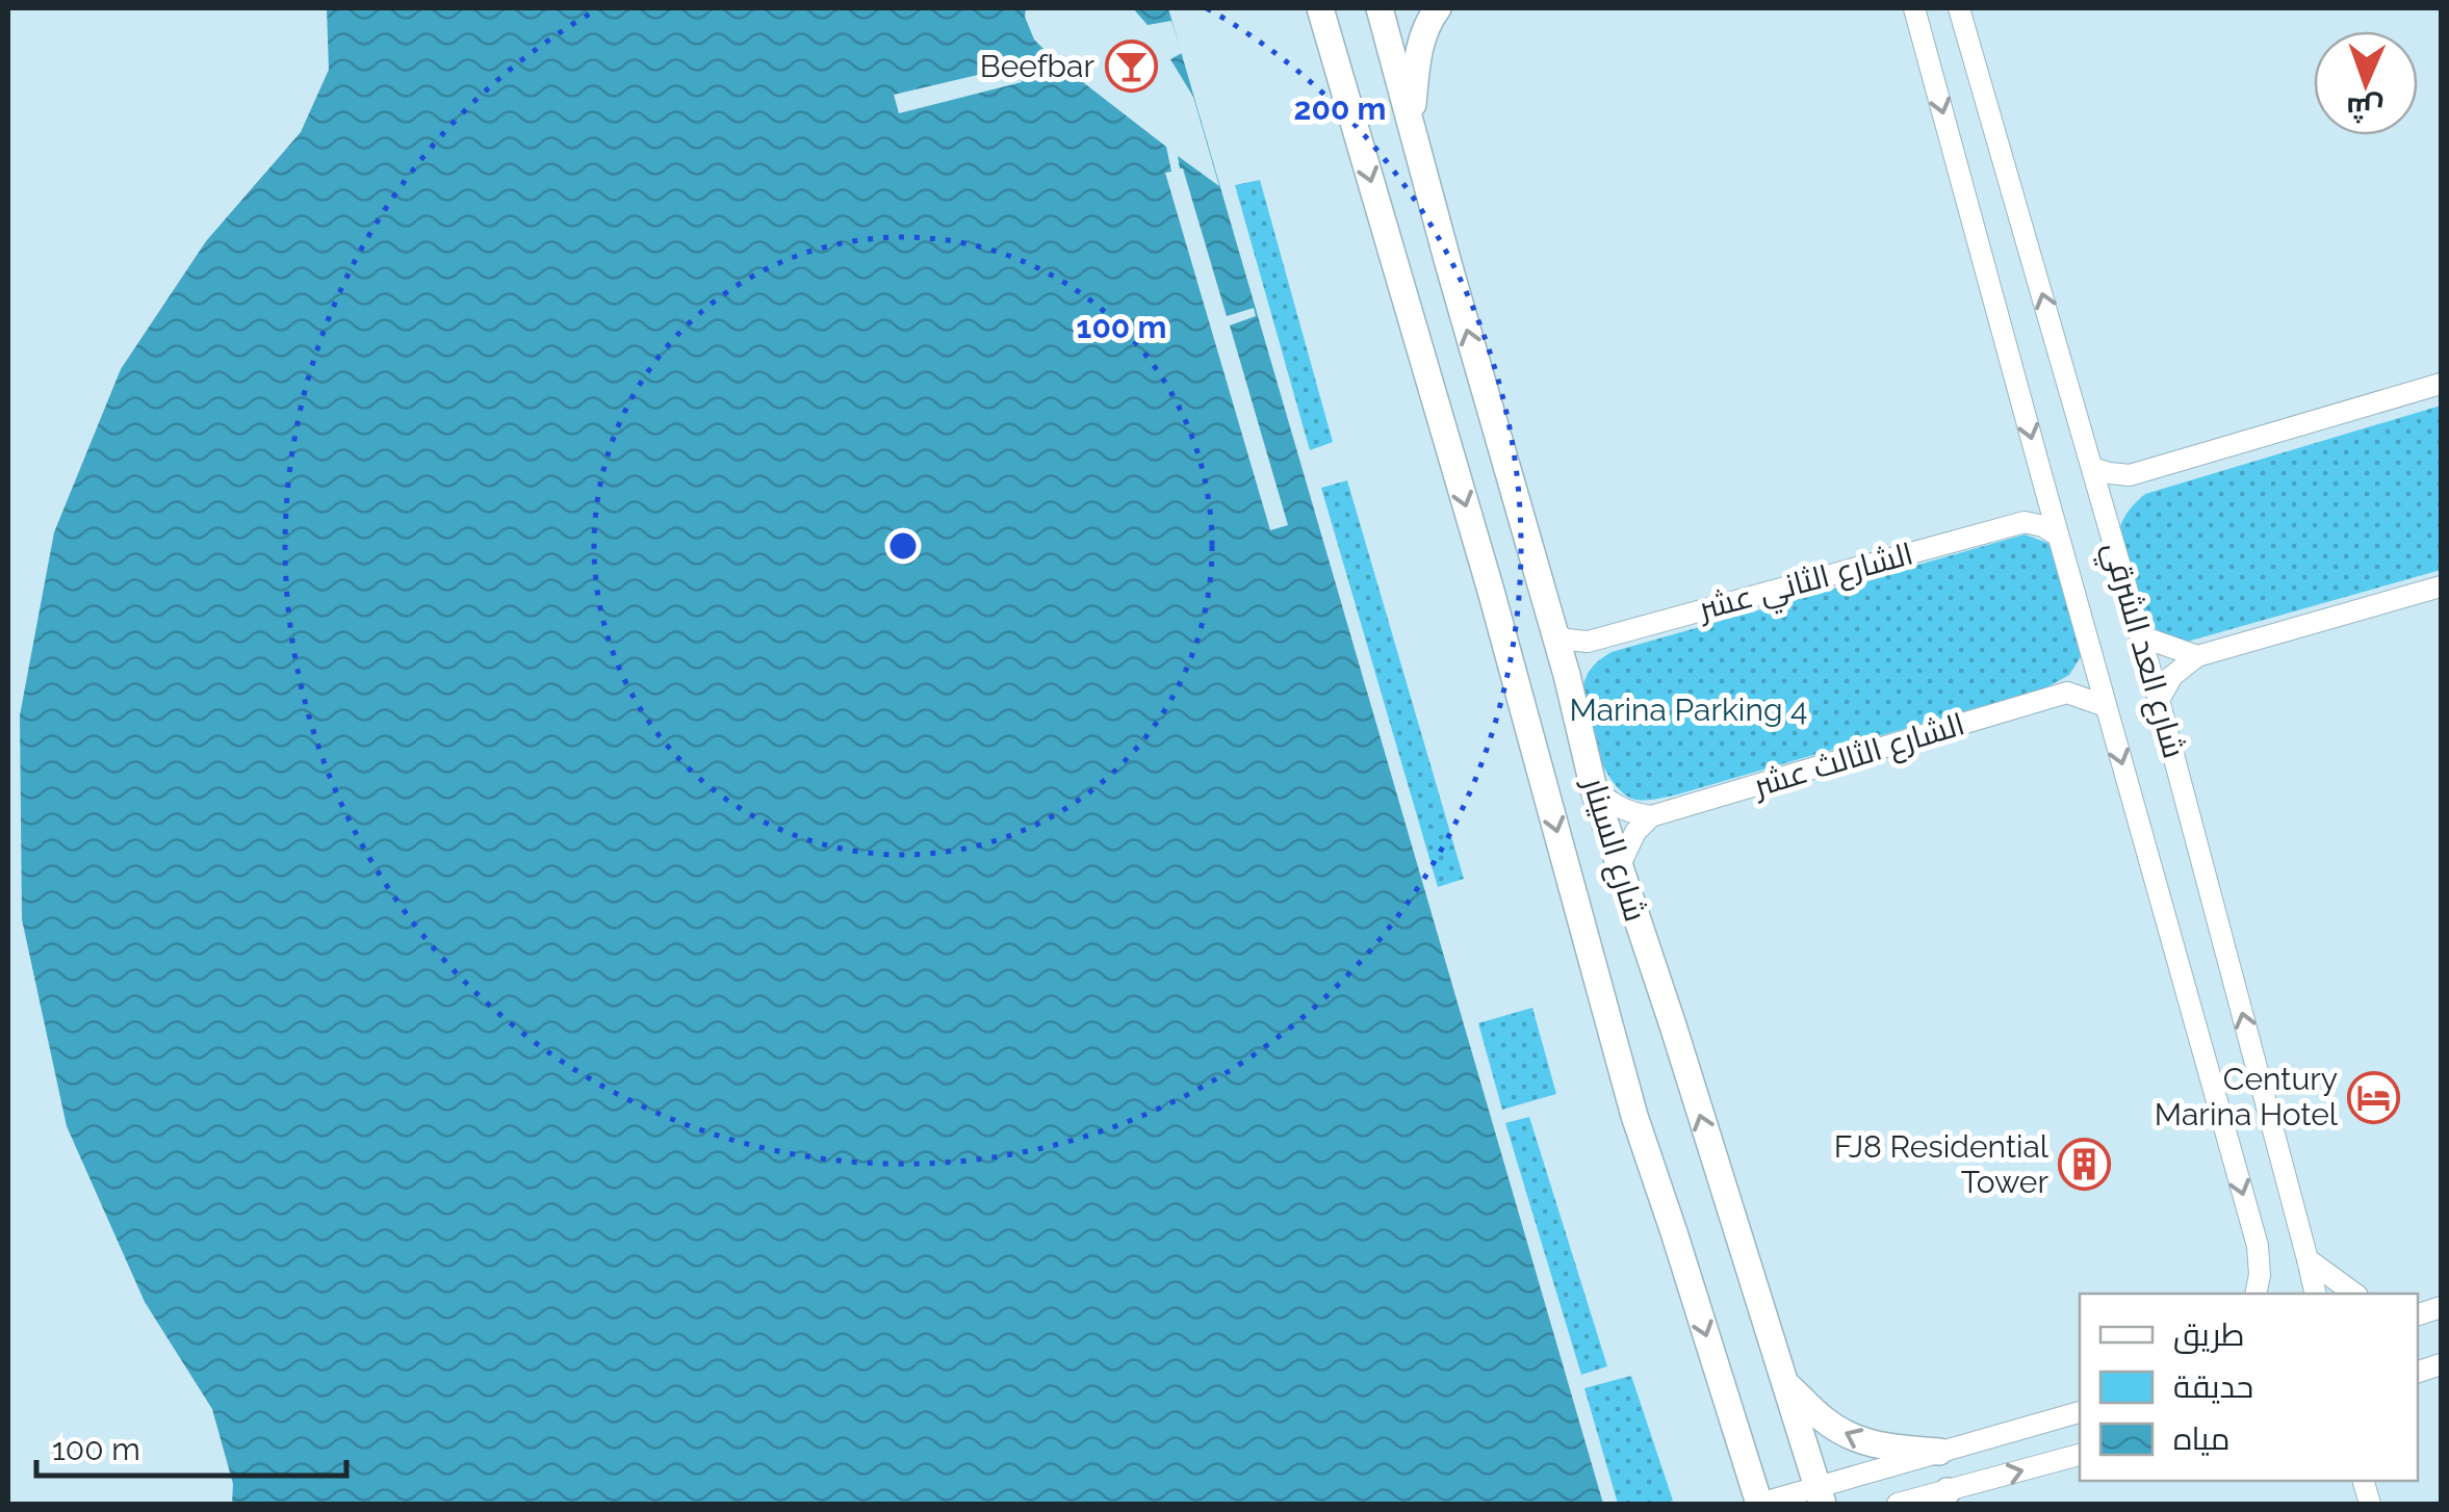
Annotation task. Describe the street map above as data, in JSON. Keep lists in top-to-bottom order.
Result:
{
  "streets": {
    "street": [
      "الشارع الثاني عشر",
      "شارع العد الشرقي",
      "الشارع الثالث عشر",
      "شارع السينار"
    ]
  },
  "crossings": [
    ["الشارع الثاني عشر", "شارع السينار"]
  ],
  "parks": ["Marina Parking 4"],
  "places": {
    "bar": ["Beefbar"],
    "hotel": ["Century Marina Hotel"],
    "building": ["FJ8 Residential Tower"]
  },
  "legend": ["طريق", "حديقة", "مياه"],
  "scale_bar": "100 m",
  "north": "bottom",
  "rings": ["200 m", "100 m"]
}
